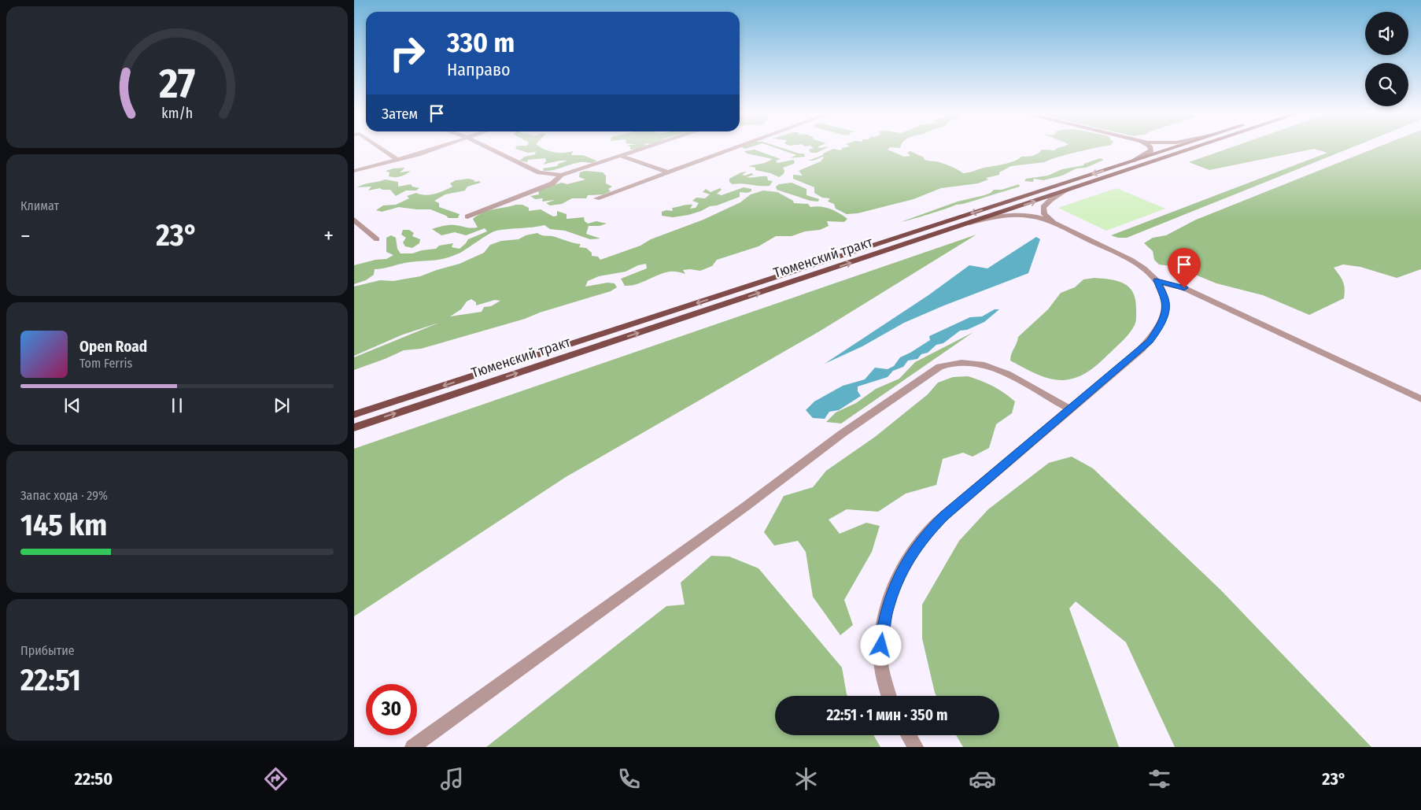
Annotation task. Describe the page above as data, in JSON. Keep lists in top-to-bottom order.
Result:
{
  "streets": {
    "main road": ["Тюменский тракт"]
  },
  "page": {
    "turn": ["330 m", "Направо"],
    "then": "Затем",
    "tile": [
      "Климат",
      ["Запас хода · 29%", "145 km"],
      ["Прибытие", "22:51"]
    ],
    "heat": ["−", "23°", "+"],
    "song": ["Open Road", "Tom Ferris"],
    "limit": "30",
    "trip": "22:51 · 1 мин · 350 m",
    "tabs": ["22:50", "23°"],
    "gauge": ["27", "km/h"]
  }
}
